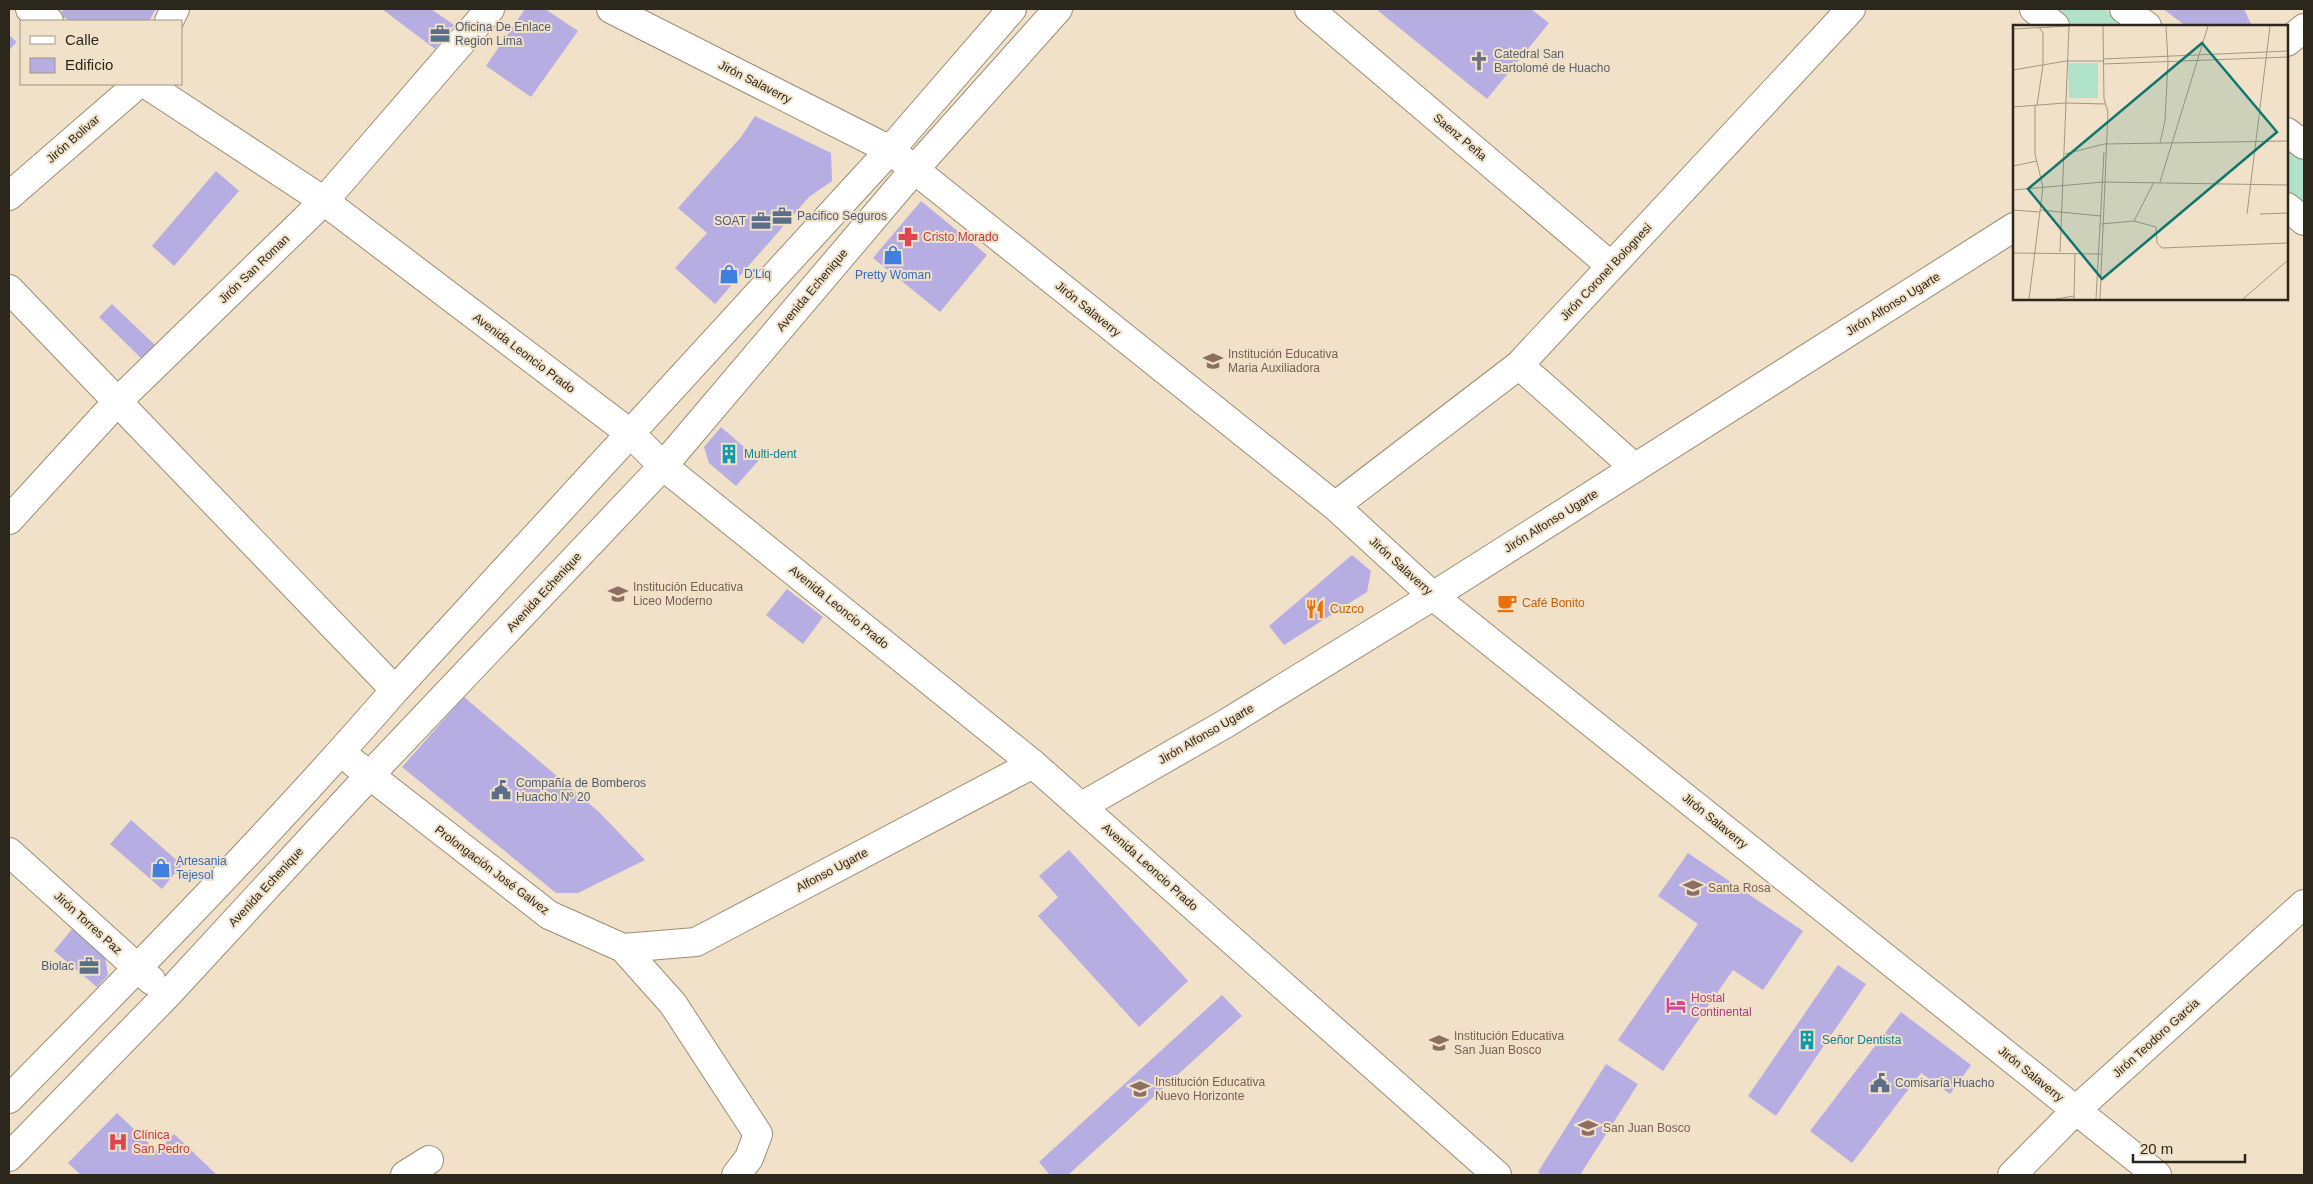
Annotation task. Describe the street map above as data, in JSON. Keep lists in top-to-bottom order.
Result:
{
  "streets": {
    "street": [
      "Jirón Salaverry",
      "Saenz Peña",
      "Jirón Bolivar",
      "Jirón San Roman",
      "Jirón Coronel Bolognesi",
      "Avenida Echenique",
      "Jirón Alfonso Ugarte",
      "Avenida Leoncio Prado",
      "Prolongación José Galvez",
      "Alfonso Ugarte",
      "Jirón Torres Paz",
      "Jirón Teodoro Garcia"
    ]
  },
  "crossings": [
    ["Jirón Salaverry", "Jirón Coronel Bolognesi"],
    ["Jirón Salaverry", "Avenida Echenique"],
    ["Jirón Salaverry", "Jirón Alfonso Ugarte"],
    ["Jirón Salaverry", "Jirón Teodoro Garcia"],
    ["Saenz Peña", "Jirón Coronel Bolognesi"],
    ["Jirón San Roman", "Avenida Leoncio Prado"],
    ["Avenida Echenique", "Avenida Leoncio Prado"],
    ["Avenida Echenique", "Prolongación José Galvez"],
    ["Avenida Echenique", "Jirón Torres Paz"],
    ["Jirón Alfonso Ugarte", "Avenida Leoncio Prado"],
    ["Avenida Leoncio Prado", "Alfonso Ugarte"],
    ["Prolongación José Galvez", "Alfonso Ugarte"]
  ],
  "places": {
    "office": [
      "Oficina De Enlace Region Lima",
      "Pacifico Seguros",
      "SOAT",
      "Biolac"
    ],
    "church": ["Catedral San Bartolomé de Huacho"],
    "pharmacy": ["Cristo Morado"],
    "shop": ["Pretty Woman", "D'Liq", "Artesania Tejesol"],
    "school or university": [
      "Institución Educativa Maria Auxiliadora",
      "Institución Educativa Liceo Moderno",
      "Santa Rosa",
      "Institución Educativa San Juan Bosco",
      "Institución Educativa Nuevo Horizonte",
      "San Juan Bosco"
    ],
    "building": ["Multi-dent", "Señor Dentista"],
    "cafe": ["Café Bonito"],
    "restaurant": ["Cuzco"],
    "public building": ["Compañía de Bomberos Huacho Nº 20", "Comisaría Huacho"],
    "hotel": ["Hostal Continental"],
    "hospital": ["Clínica San Pedro"]
  },
  "legend": ["Calle", "Edificio"],
  "scale_bar": "20 m"
}
